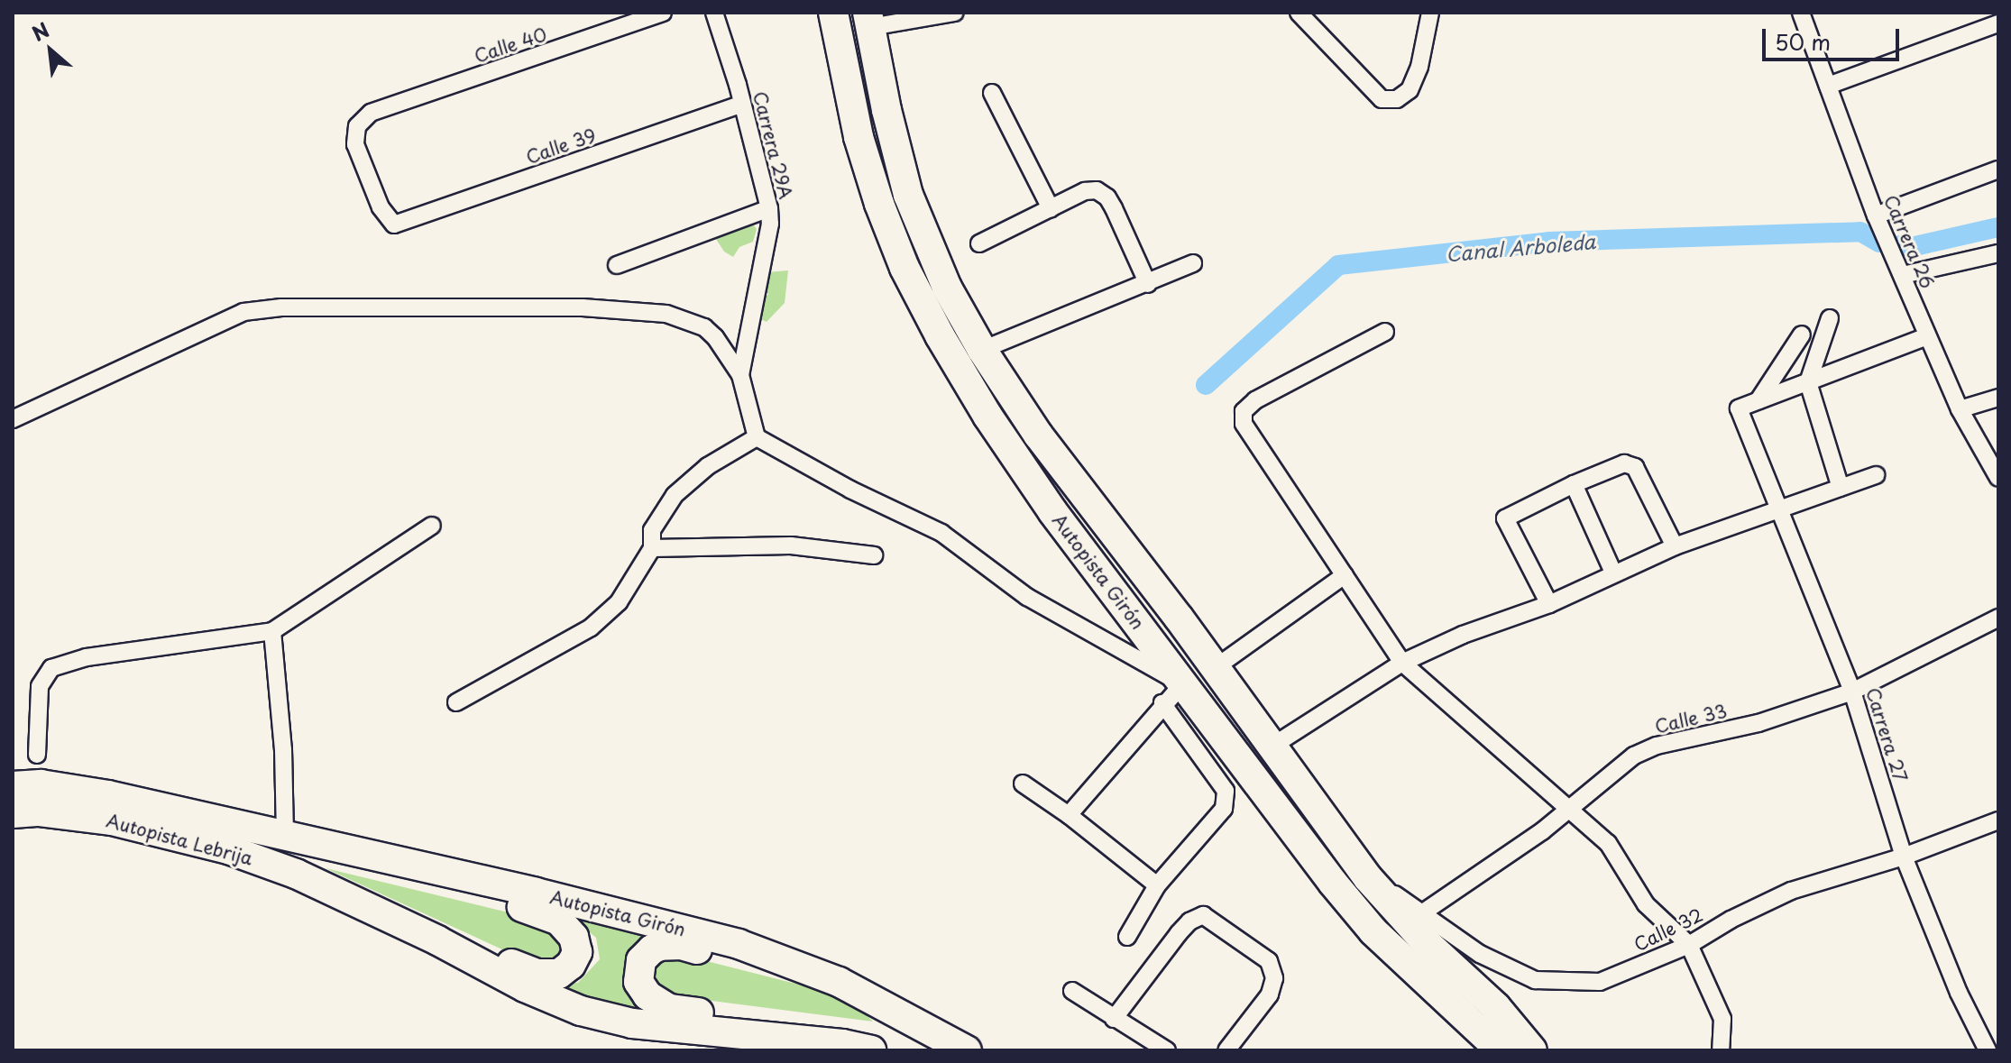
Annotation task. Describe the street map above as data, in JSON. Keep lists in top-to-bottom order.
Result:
{
  "streets": {
    "highway": ["Autopista Girón", "Autopista Lebrija"],
    "street": [
      "Calle 40",
      "Carrera 29A",
      "Calle 39",
      "Carrera 26",
      "Calle 33",
      "Carrera 27",
      "Calle 32"
    ]
  },
  "crossings": [
    ["Calle 40", "Calle 39"],
    ["Carrera 29A", "Calle 39"],
    ["Autopista Girón", "Autopista Lebrija"],
    ["Autopista Girón", "Calle 32"],
    ["Calle 33", "Carrera 27"],
    ["Calle 33", "Calle 32"],
    ["Carrera 27", "Calle 32"]
  ],
  "water": ["Canal Arboleda"],
  "scale_bar": "50 m",
  "north": "top left"
}
